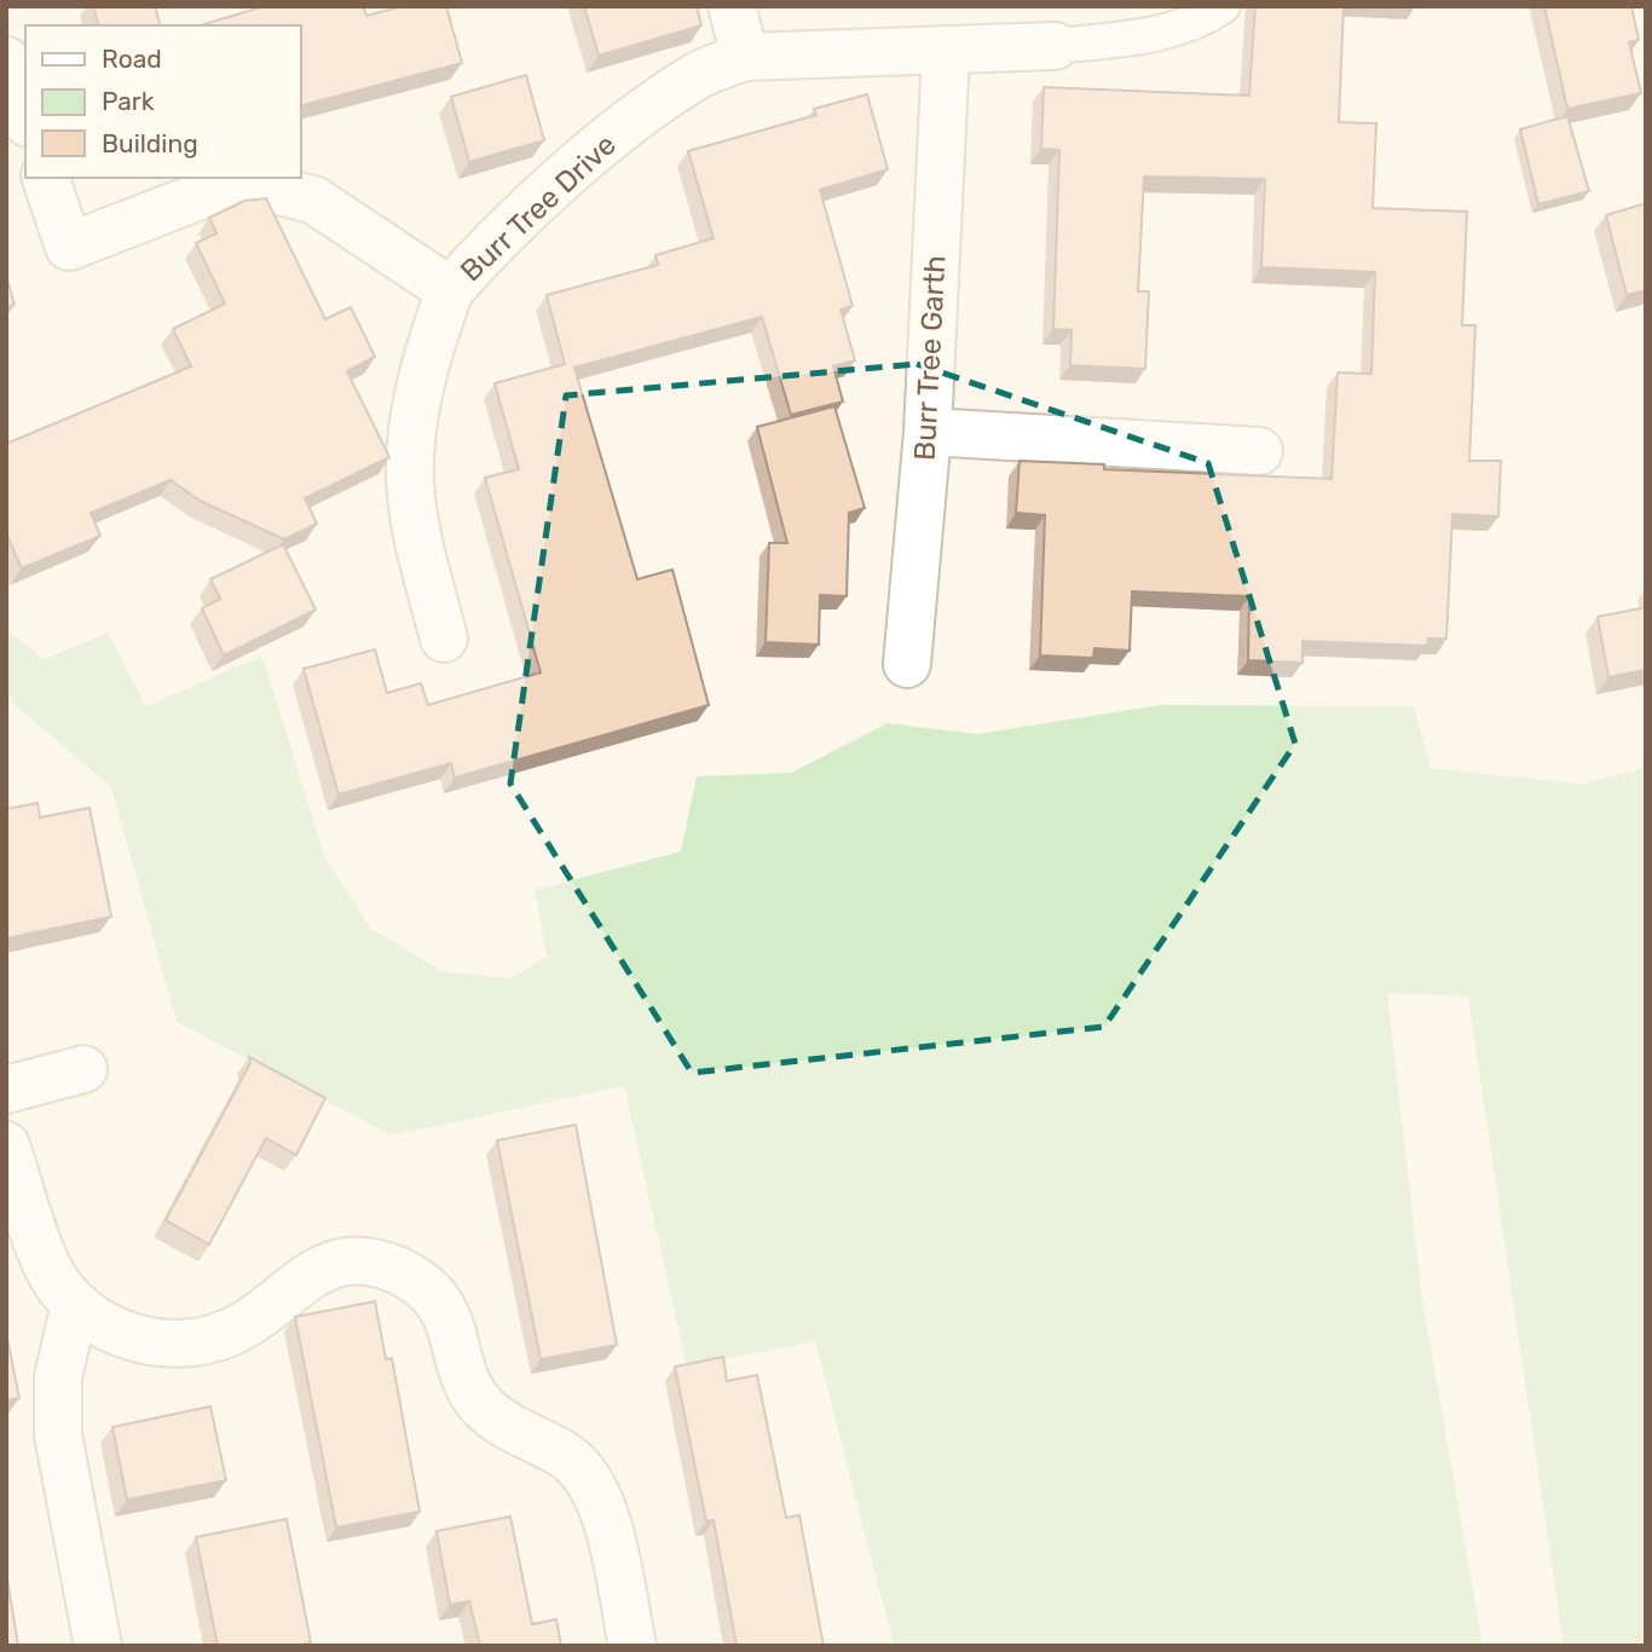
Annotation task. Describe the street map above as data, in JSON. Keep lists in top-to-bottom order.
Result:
{
  "streets": {
    "street": ["Burr Tree Drive", "Burr Tree Garth"]
  },
  "legend": ["Road", "Park", "Building"]
}
